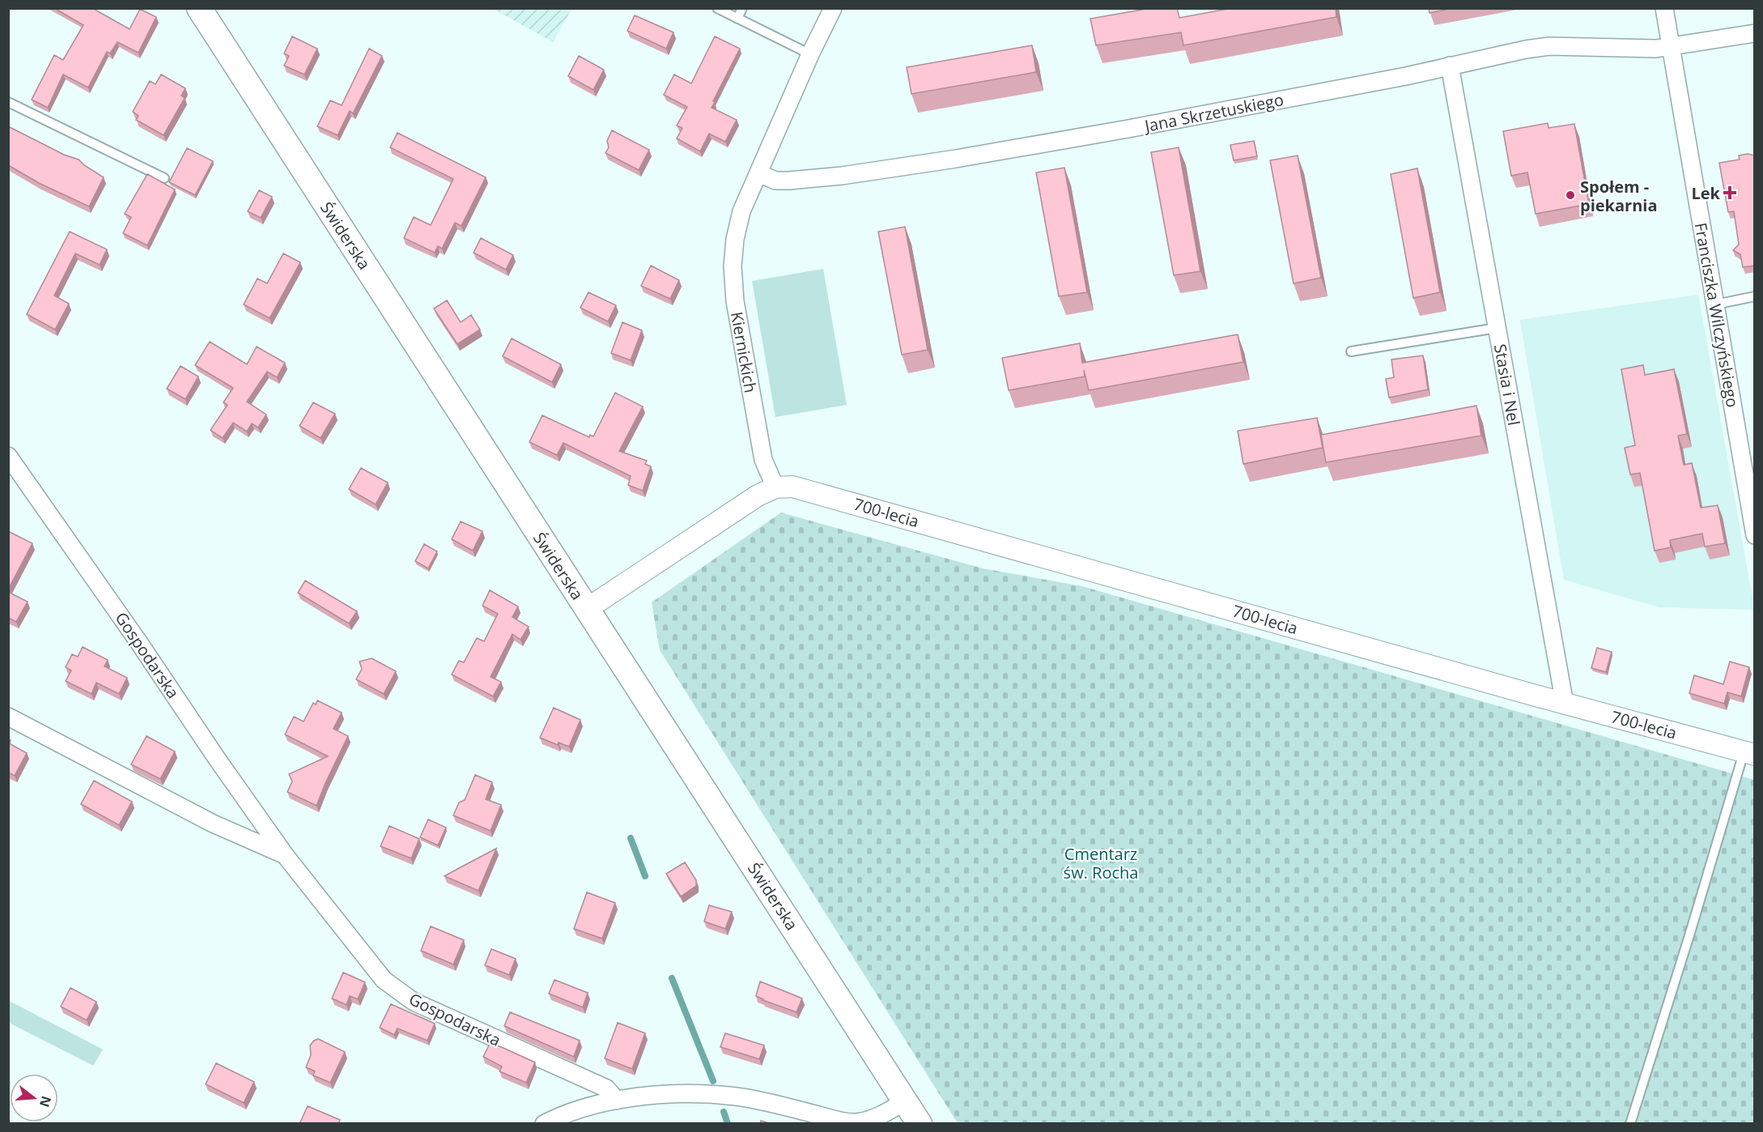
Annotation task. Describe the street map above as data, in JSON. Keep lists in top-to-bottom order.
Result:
{
  "streets": {
    "main road": ["Świderska"],
    "street": [
      "Jana Skrzetuskiego",
      "Franciszka Wilczyńskiego",
      "Kiernickich",
      "Stasia i Nel",
      "700-lecia",
      "Gospodarska"
    ]
  },
  "crossings": [
    ["Jana Skrzetuskiego", "Franciszka Wilczyńskiego"],
    ["Jana Skrzetuskiego", "Kiernickich"],
    ["Jana Skrzetuskiego", "Stasia i Nel"],
    ["Kiernickich", "700-lecia"],
    ["Stasia i Nel", "700-lecia"]
  ],
  "parks": ["Cmentarz św. Rocha"],
  "places": {
    "health": ["Lek"],
    "other": ["Społem - piekarnia"]
  },
  "north": "right"
}
